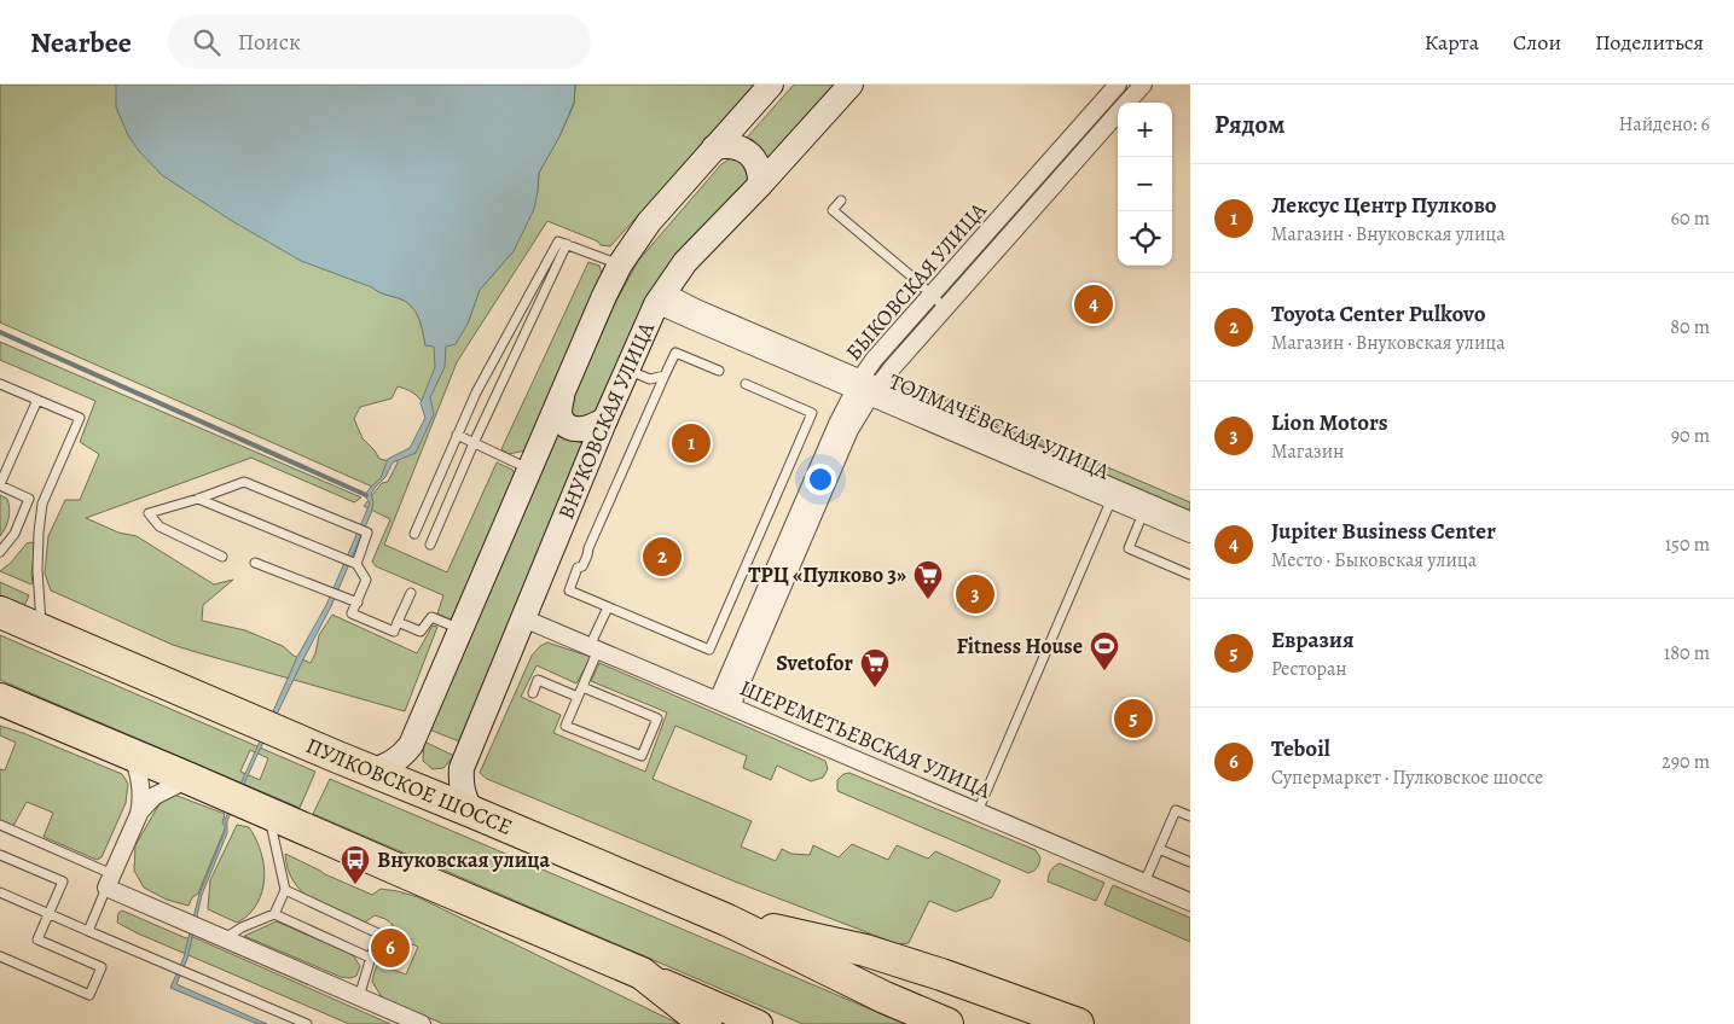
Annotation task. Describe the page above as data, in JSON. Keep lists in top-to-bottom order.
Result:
{
  "streets": {
    "highway": ["ПУЛКОВСКОЕ ШОССЕ"],
    "street": [
      "БЫКОВСКАЯ УЛИЦА",
      "ВНУКОВСКАЯ УЛИЦА",
      "ТОЛМАЧЁВСКАЯ УЛИЦА",
      "ШЕРЕМЕТЬЕВСКАЯ УЛИЦА"
    ]
  },
  "crossings": [
    ["БЫКОВСКАЯ УЛИЦА", "ТОЛМАЧЁВСКАЯ УЛИЦА"],
    ["БЫКОВСКАЯ УЛИЦА", "ШЕРЕМЕТЬЕВСКАЯ УЛИЦА"],
    ["ВНУКОВСКАЯ УЛИЦА", "ТОЛМАЧЁВСКАЯ УЛИЦА"],
    ["ВНУКОВСКАЯ УЛИЦА", "ШЕРЕМЕТЬЕВСКАЯ УЛИЦА"],
    ["ВНУКОВСКАЯ УЛИЦА", "ПУЛКОВСКОЕ ШОССЕ"]
  ],
  "places": {
    "supermarket": ["ТРЦ «Пулково 3»", "Svetofor"],
    "sports": ["Fitness House"],
    "bus stop": ["Внуковская улица"]
  },
  "page": {
    "header": "Nearbee",
    "search": "Поиск",
    "nav": ["Карта", "Слои", "Поделиться"],
    "heading": ["Рядом", "Найдено: 6"],
    "map_buttons": ["+", "−"],
    "list": [
      {
        "mark": "1",
        "name": "Лексус Центр Пулково",
        "note": "Магазин · Внуковская улица",
        "value": "60 m"
      },
      {
        "mark": "2",
        "name": "Toyota Center Pulkovo",
        "note": "Магазин · Внуковская улица",
        "value": "80 m"
      },
      {
        "mark": "3",
        "name": "Lion Motors",
        "note": "Магазин",
        "value": "90 m"
      },
      {
        "mark": "4",
        "name": "Jupiter Business Center",
        "note": "Место · Быковская улица",
        "value": "150 m"
      },
      {
        "mark": "5",
        "name": "Евразия",
        "note": "Ресторан",
        "value": "180 m"
      },
      {
        "mark": "6",
        "name": "Teboil",
        "note": "Супермаркет · Пулковское шоссе",
        "value": "290 m"
      }
    ],
    "pins": [
      "4",
      "1",
      "2",
      "3",
      "5",
      "6"
    ]
  }
}
